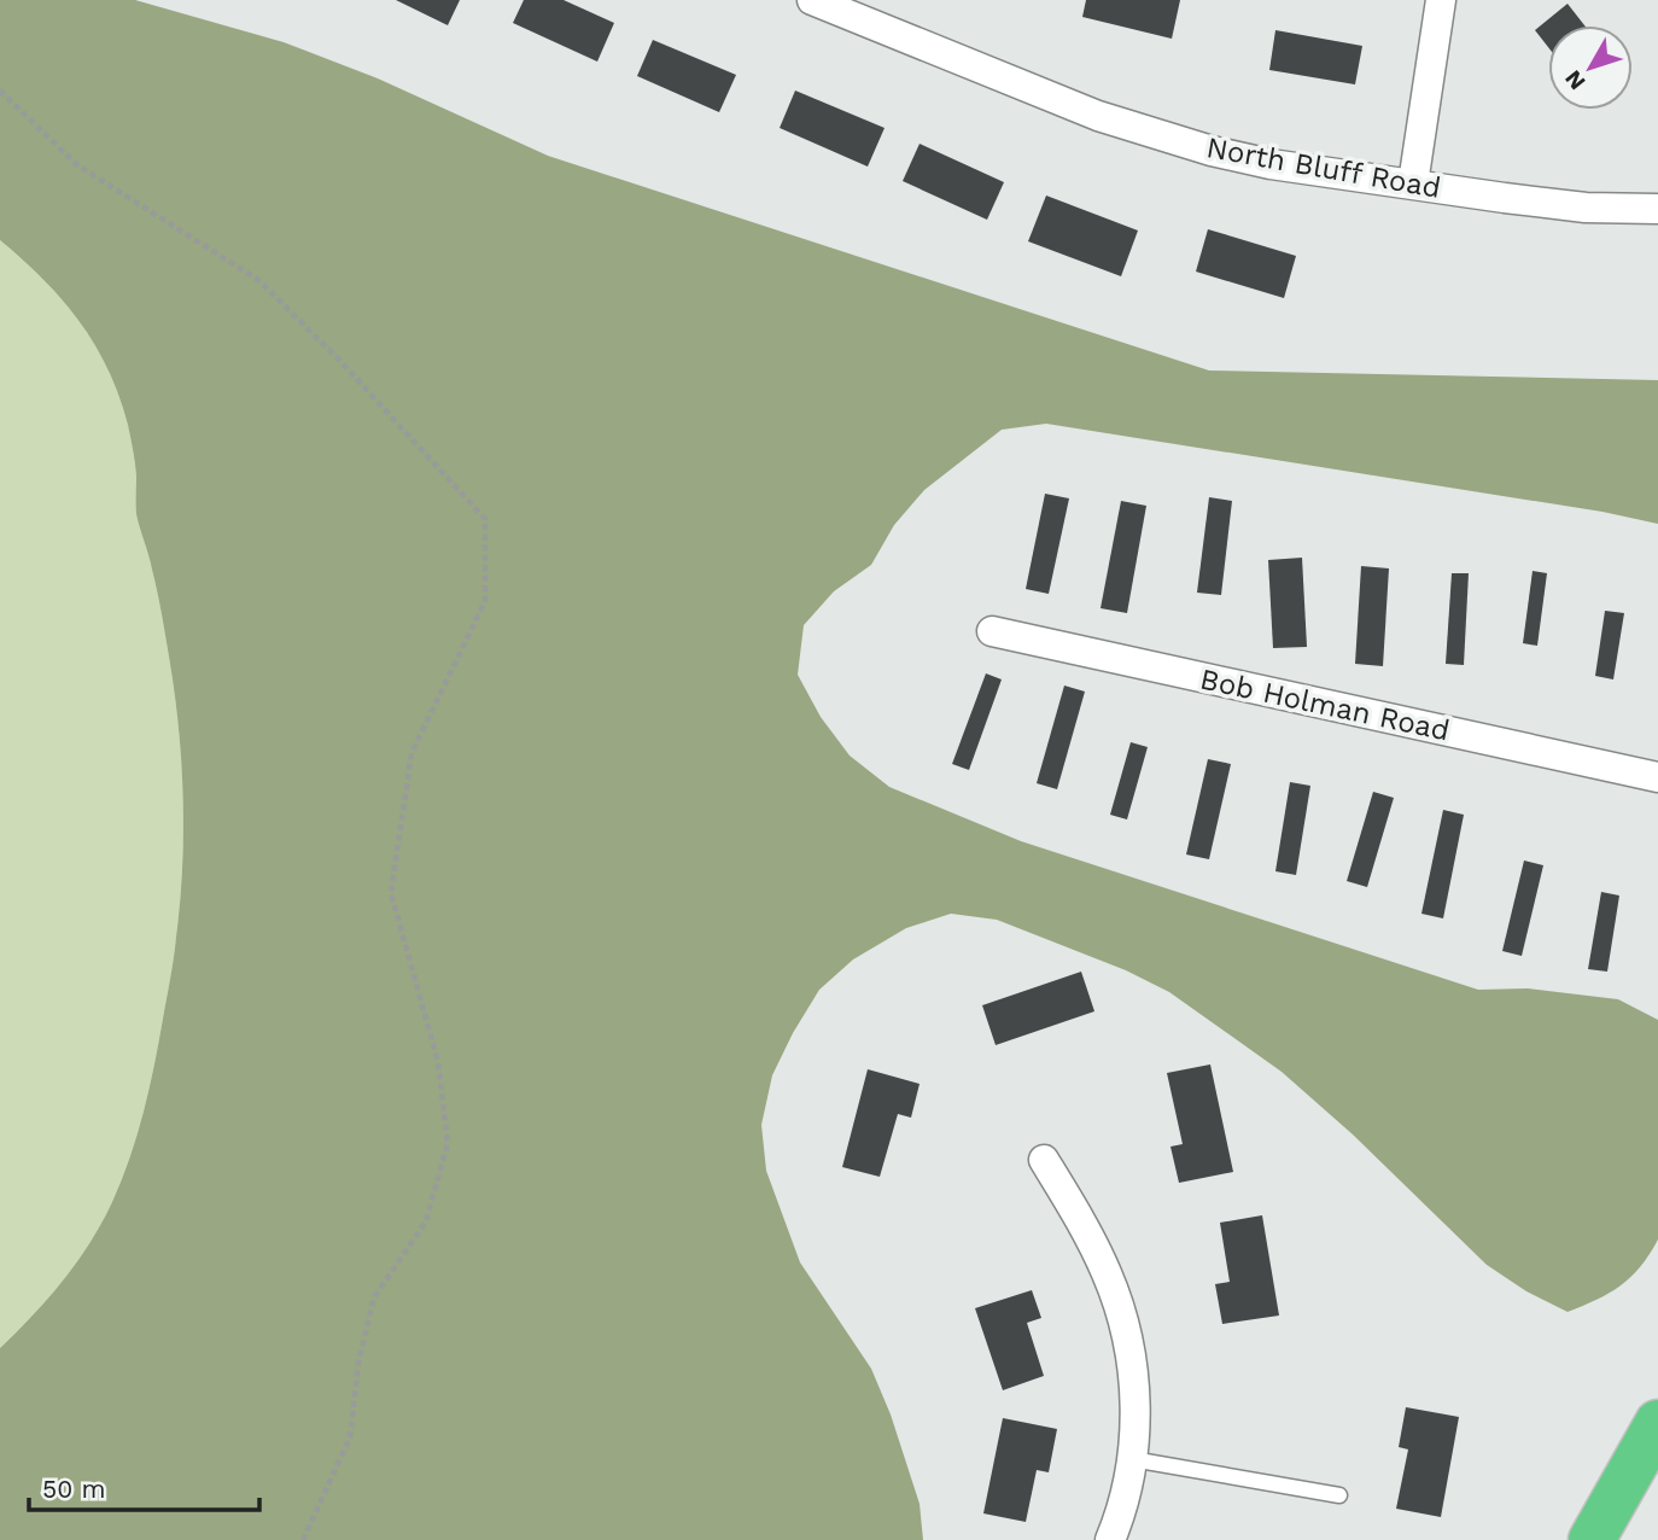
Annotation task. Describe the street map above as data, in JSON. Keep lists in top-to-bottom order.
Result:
{
  "streets": {
    "street": ["North Bluff Road", "Bob Holman Road"]
  },
  "scale_bar": "50 m",
  "north": "bottom left"
}
